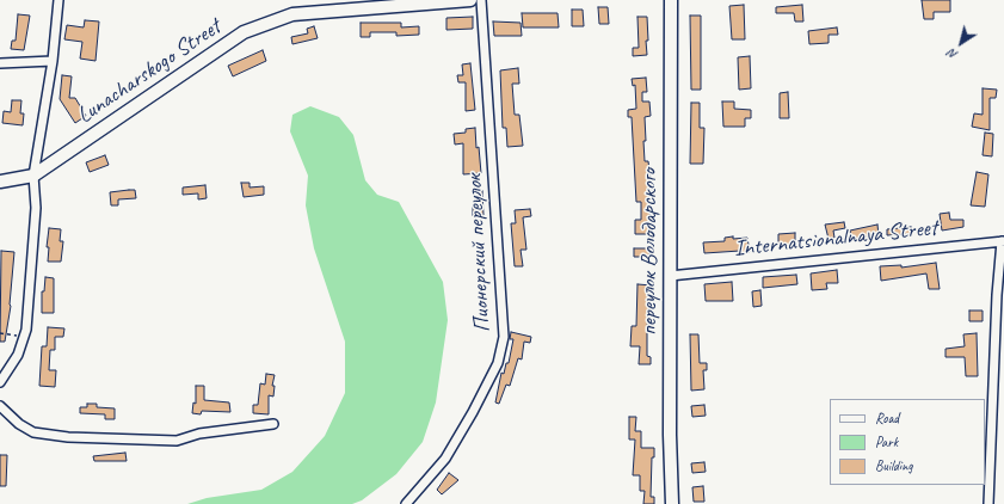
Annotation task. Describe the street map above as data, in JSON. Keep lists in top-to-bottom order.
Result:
{
  "streets": {
    "street": [
      "Lunacharskogo Street",
      "Internatsionalnaya Street",
      "переулок Володарского",
      "Пионерский переулок"
    ]
  },
  "crossings": [
    ["Internatsionalnaya Street", "переулок Володарского"]
  ],
  "legend": ["Road", "Park", "Building"],
  "north": "bottom left"
}
